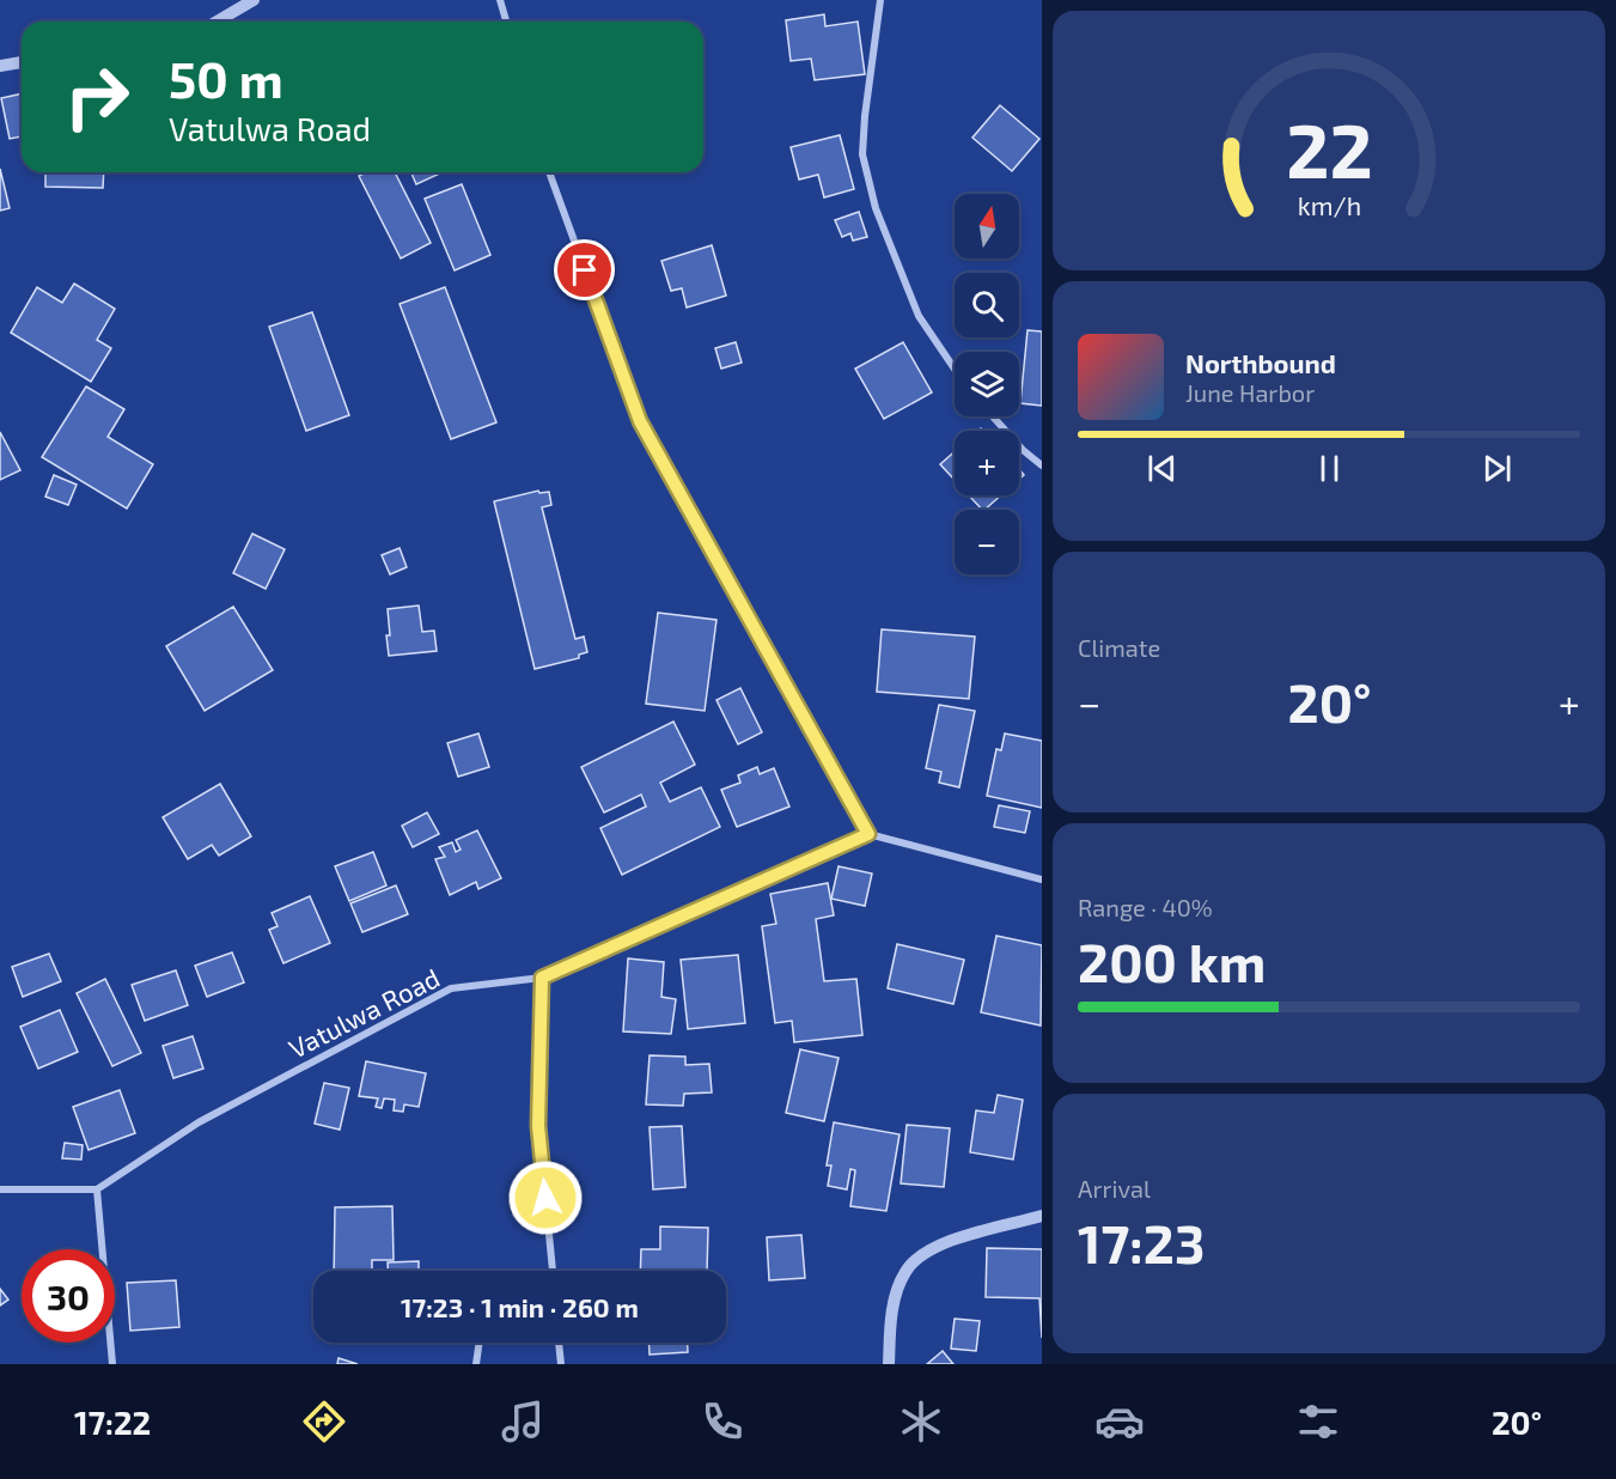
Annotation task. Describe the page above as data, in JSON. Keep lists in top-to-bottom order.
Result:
{
  "streets": {
    "street": ["Vatulwa Road"]
  },
  "north": "top",
  "page": {
    "turn": ["50 m", "Vatulwa Road"],
    "map_buttons": ["+", "−"],
    "song": ["Northbound", "June Harbor"],
    "tile": [
      "Climate",
      ["Range · 40%", "200 km"],
      ["Arrival", "17:23"]
    ],
    "heat": ["−", "20°", "+"],
    "limit": "30",
    "trip": "17:23 · 1 min · 260 m",
    "tabs": ["17:22", "20°"],
    "gauge": ["22", "km/h"]
  }
}
